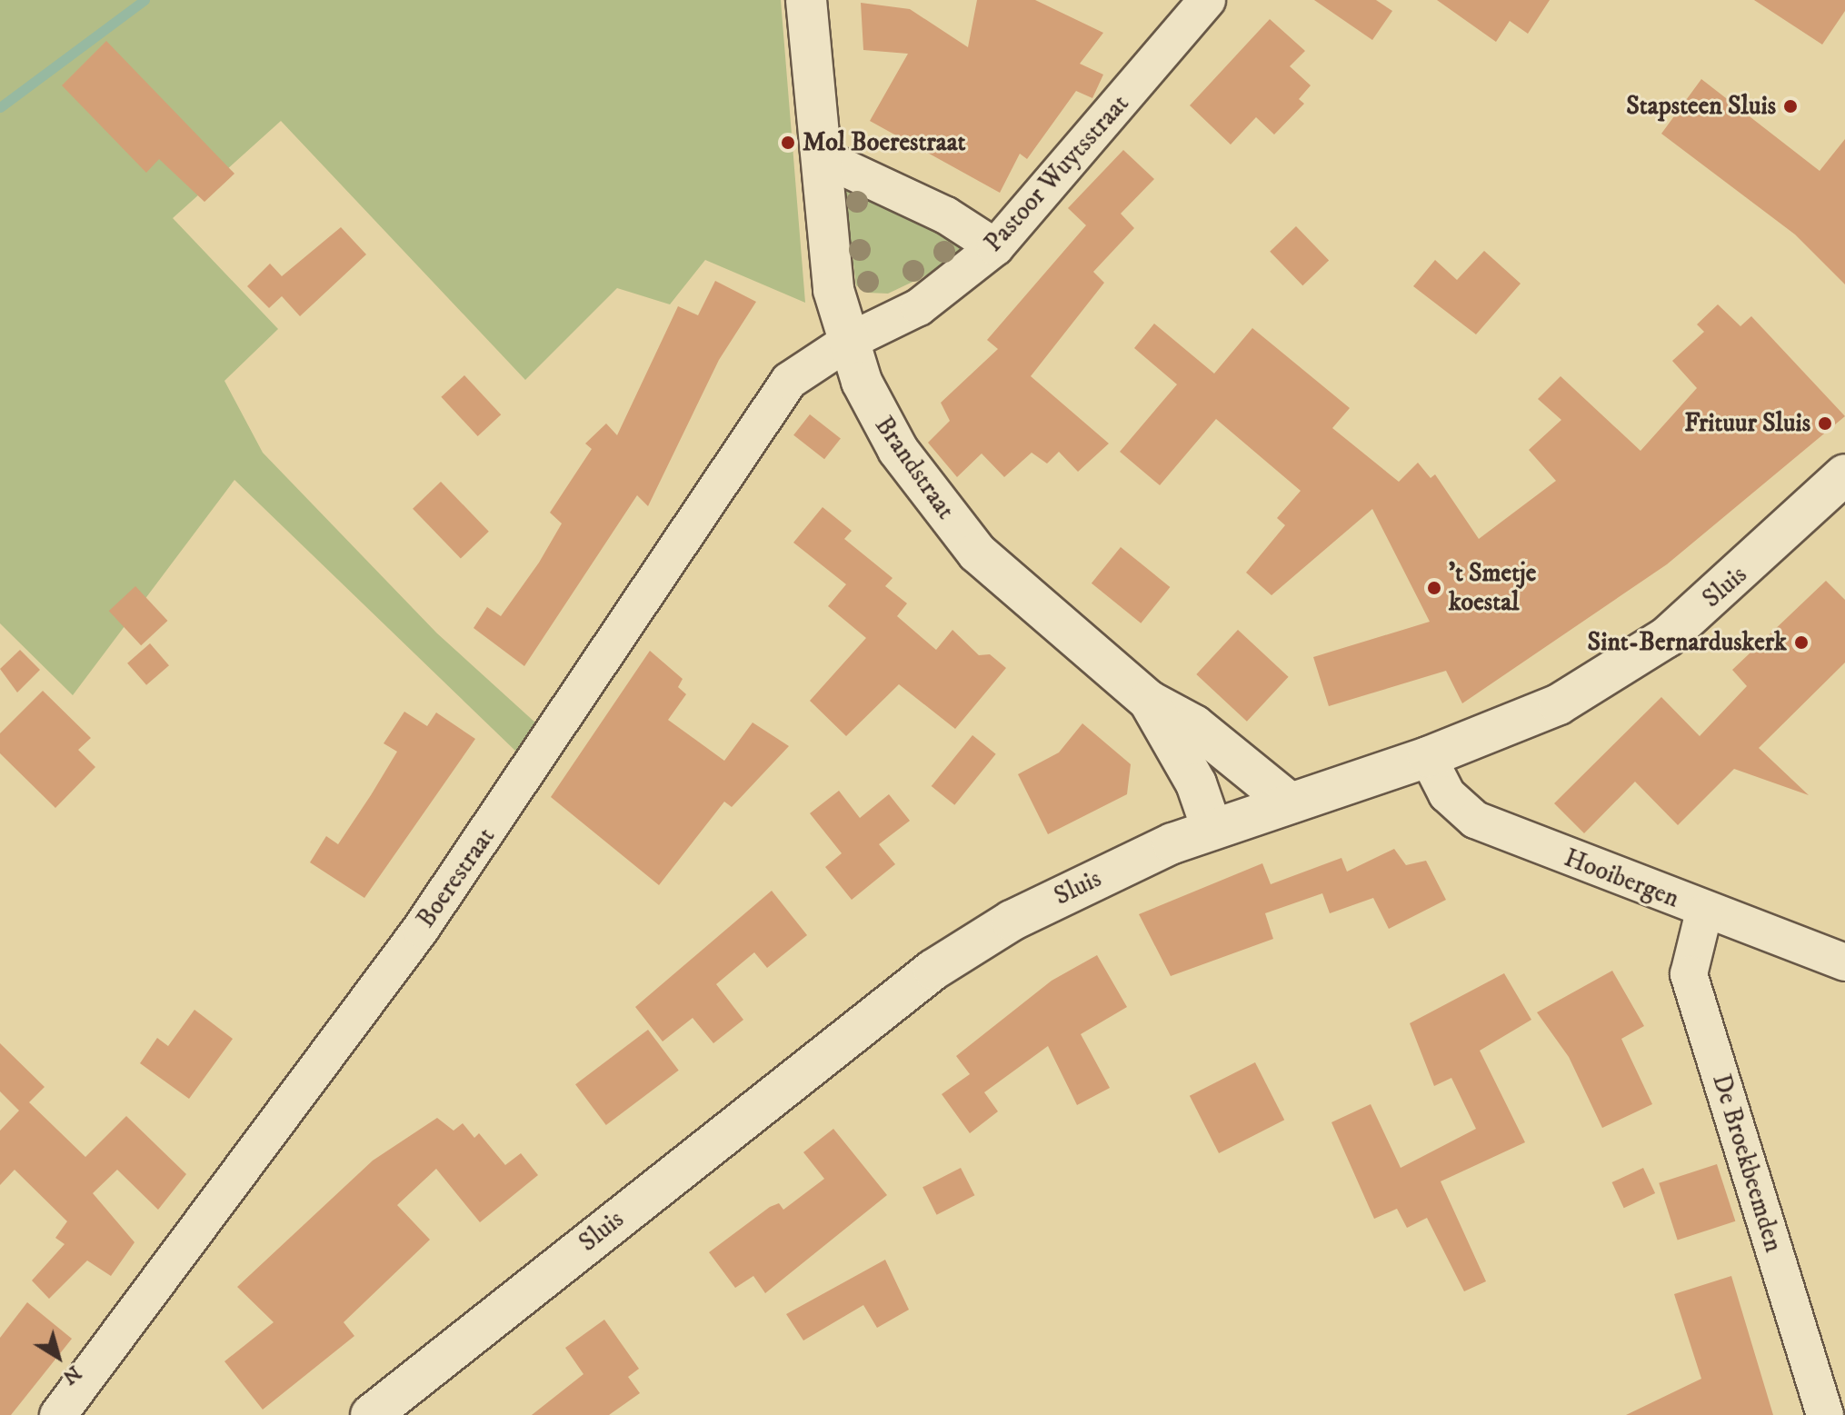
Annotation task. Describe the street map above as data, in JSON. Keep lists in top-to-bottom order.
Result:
{
  "streets": {
    "street": [
      "Pastoor Wuytsstraat",
      "Brandstraat",
      "Sluis",
      "Boerestraat",
      "Hooibergen",
      "De Broekbeemden"
    ]
  },
  "crossings": [
    ["Pastoor Wuytsstraat", "Brandstraat"],
    ["Pastoor Wuytsstraat", "Boerestraat"],
    ["Brandstraat", "Sluis"],
    ["Brandstraat", "Boerestraat"],
    ["Sluis", "Hooibergen"],
    ["Hooibergen", "De Broekbeemden"]
  ],
  "places": [
    "Stapsteen Sluis",
    "Mol Boerestraat",
    "Frituur Sluis",
    "'t Smetje koestal",
    "Sint-Bernarduskerk"
  ],
  "north": "bottom right"
}
